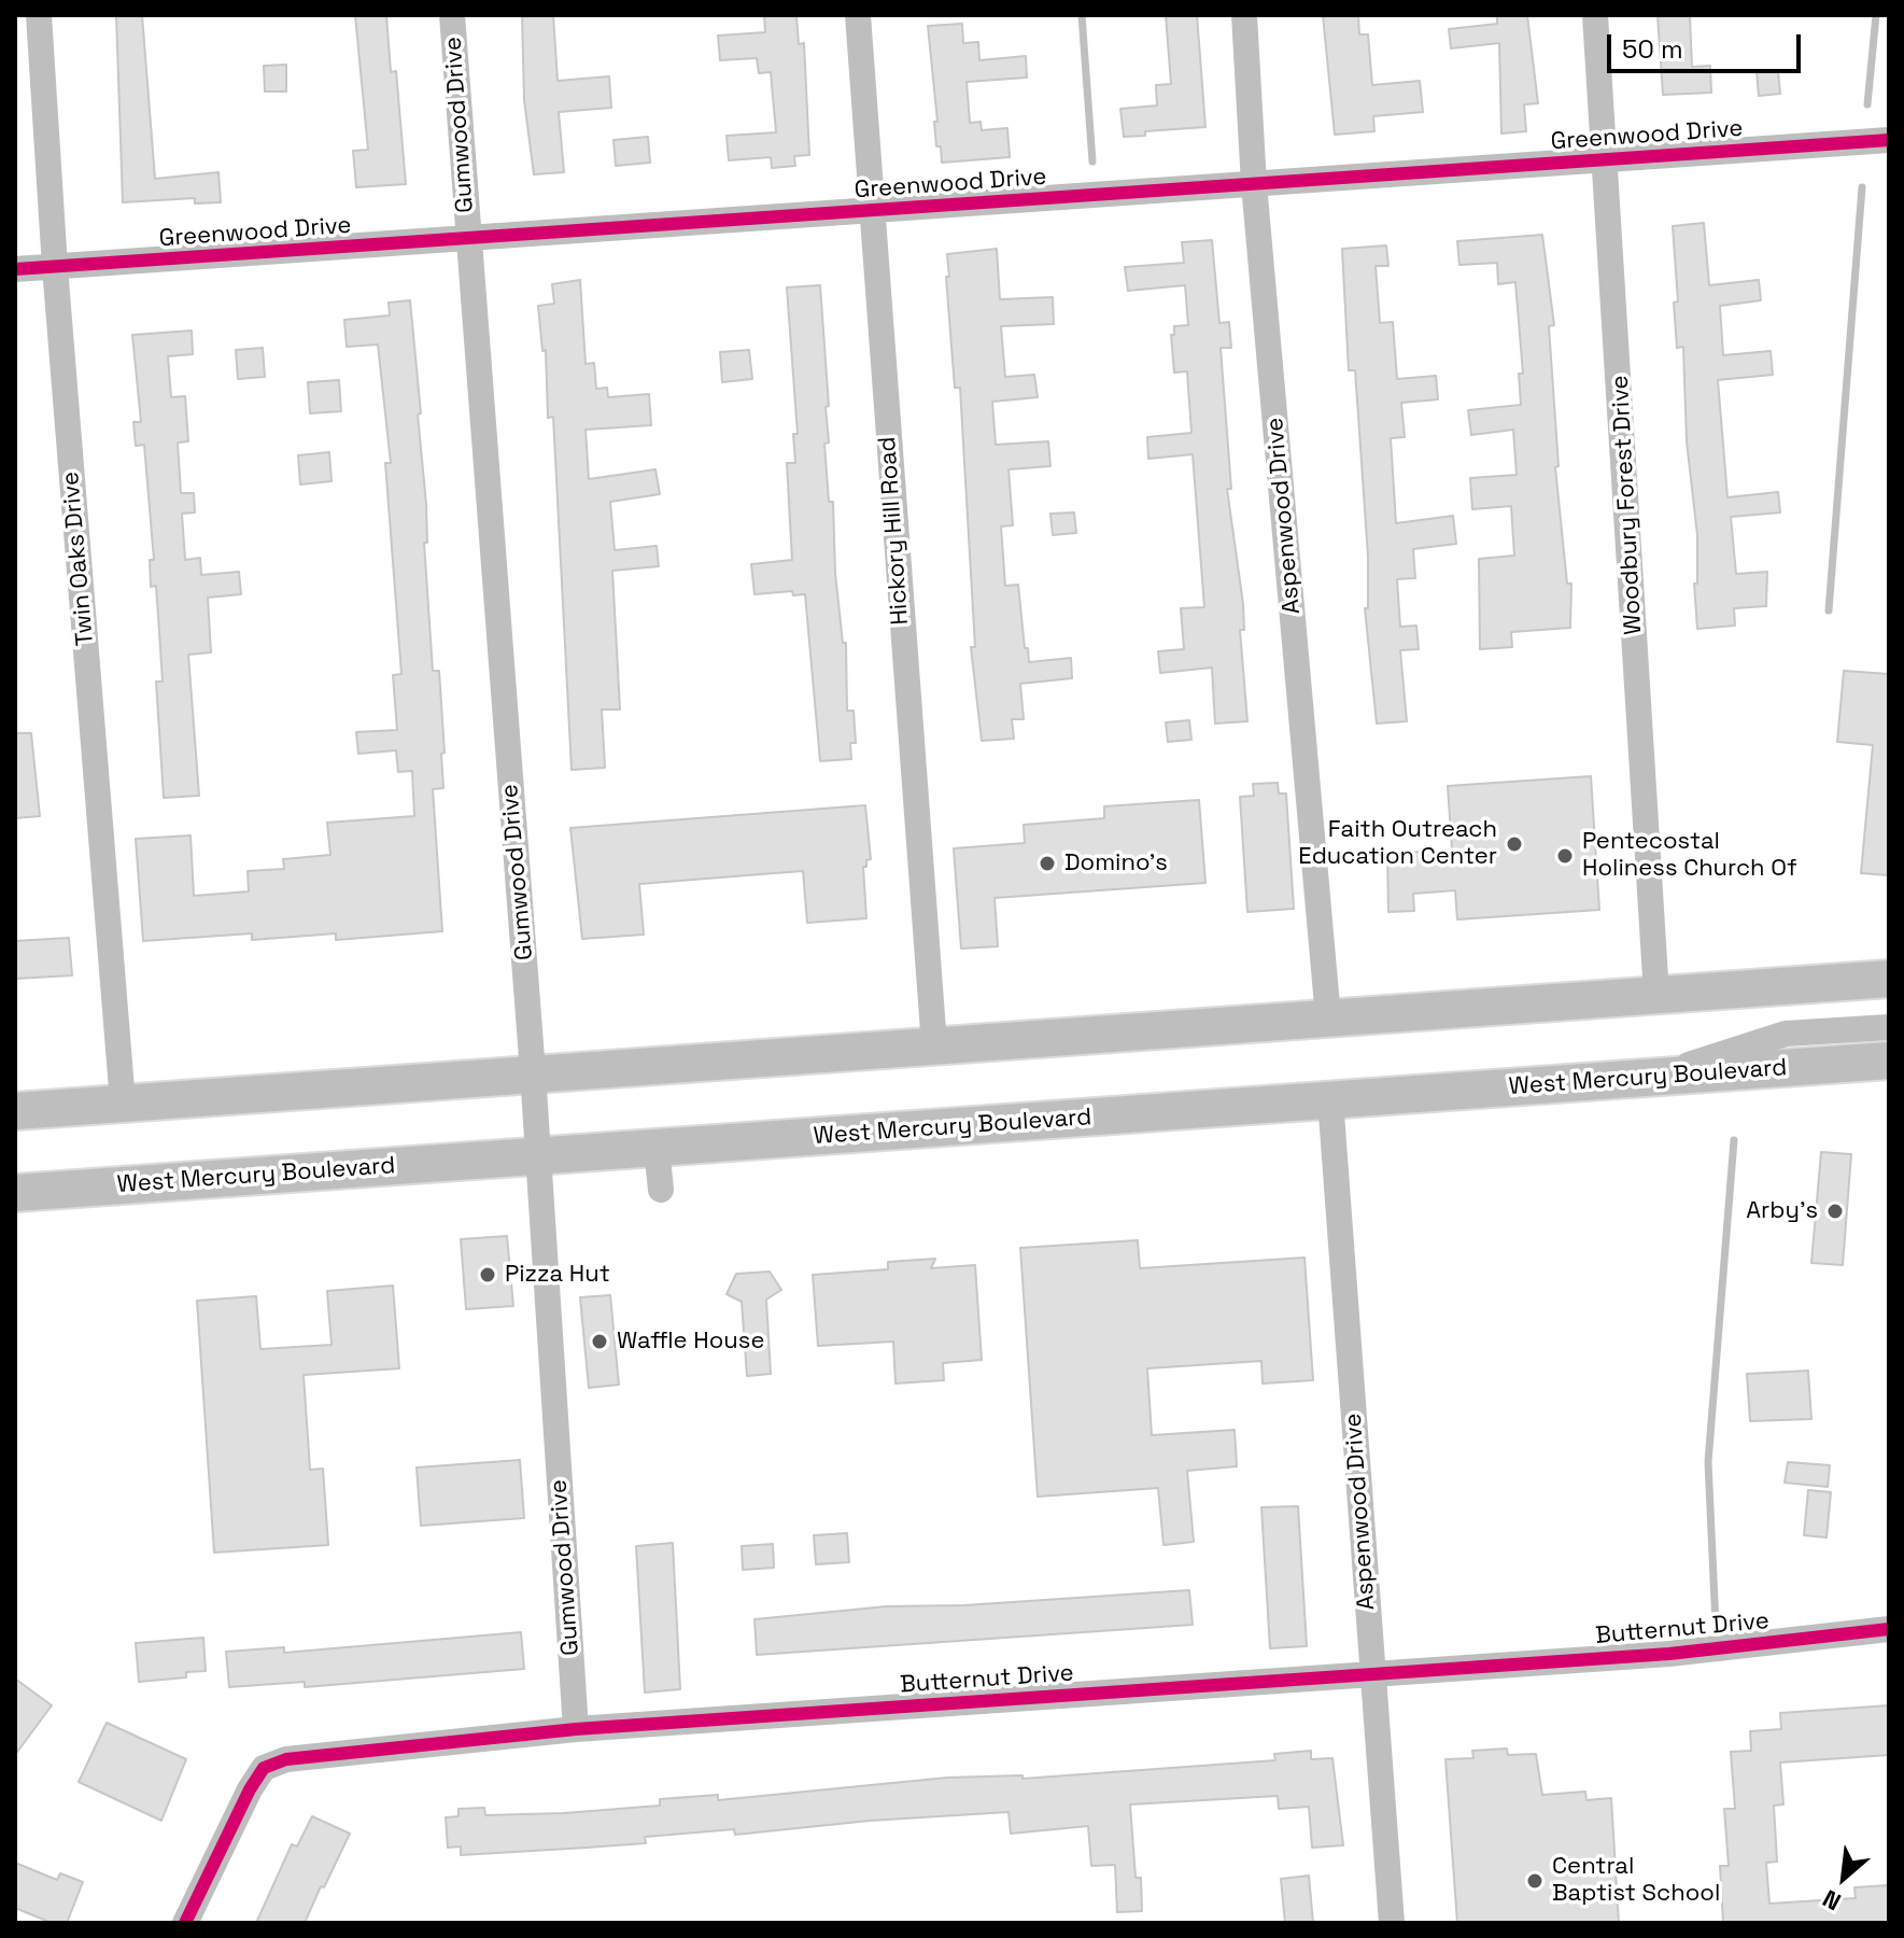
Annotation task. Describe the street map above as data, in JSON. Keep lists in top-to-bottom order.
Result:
{
  "streets": {
    "highway": ["West Mercury Boulevard"],
    "street": [
      "Gumwood Drive",
      "Greenwood Drive",
      "Woodbury Forest Drive",
      "Aspenwood Drive",
      "Hickory Hill Road",
      "Twin Oaks Drive",
      "Butternut Drive"
    ]
  },
  "crossings": [
    ["Gumwood Drive", "Greenwood Drive"],
    ["Gumwood Drive", "West Mercury Boulevard"],
    ["Gumwood Drive", "Butternut Drive"],
    ["Greenwood Drive", "Woodbury Forest Drive"],
    ["Greenwood Drive", "Aspenwood Drive"],
    ["Greenwood Drive", "Hickory Hill Road"],
    ["Greenwood Drive", "Twin Oaks Drive"],
    ["Aspenwood Drive", "West Mercury Boulevard"],
    ["Aspenwood Drive", "Butternut Drive"]
  ],
  "places": [
    "Faith Outreach Education Center",
    "Pentecostal Holiness Church Of",
    "Domino's",
    "Arby's",
    "Pizza Hut",
    "Waffle House",
    "Central Baptist School"
  ],
  "scale_bar": "50 m",
  "north": "bottom left"
}
